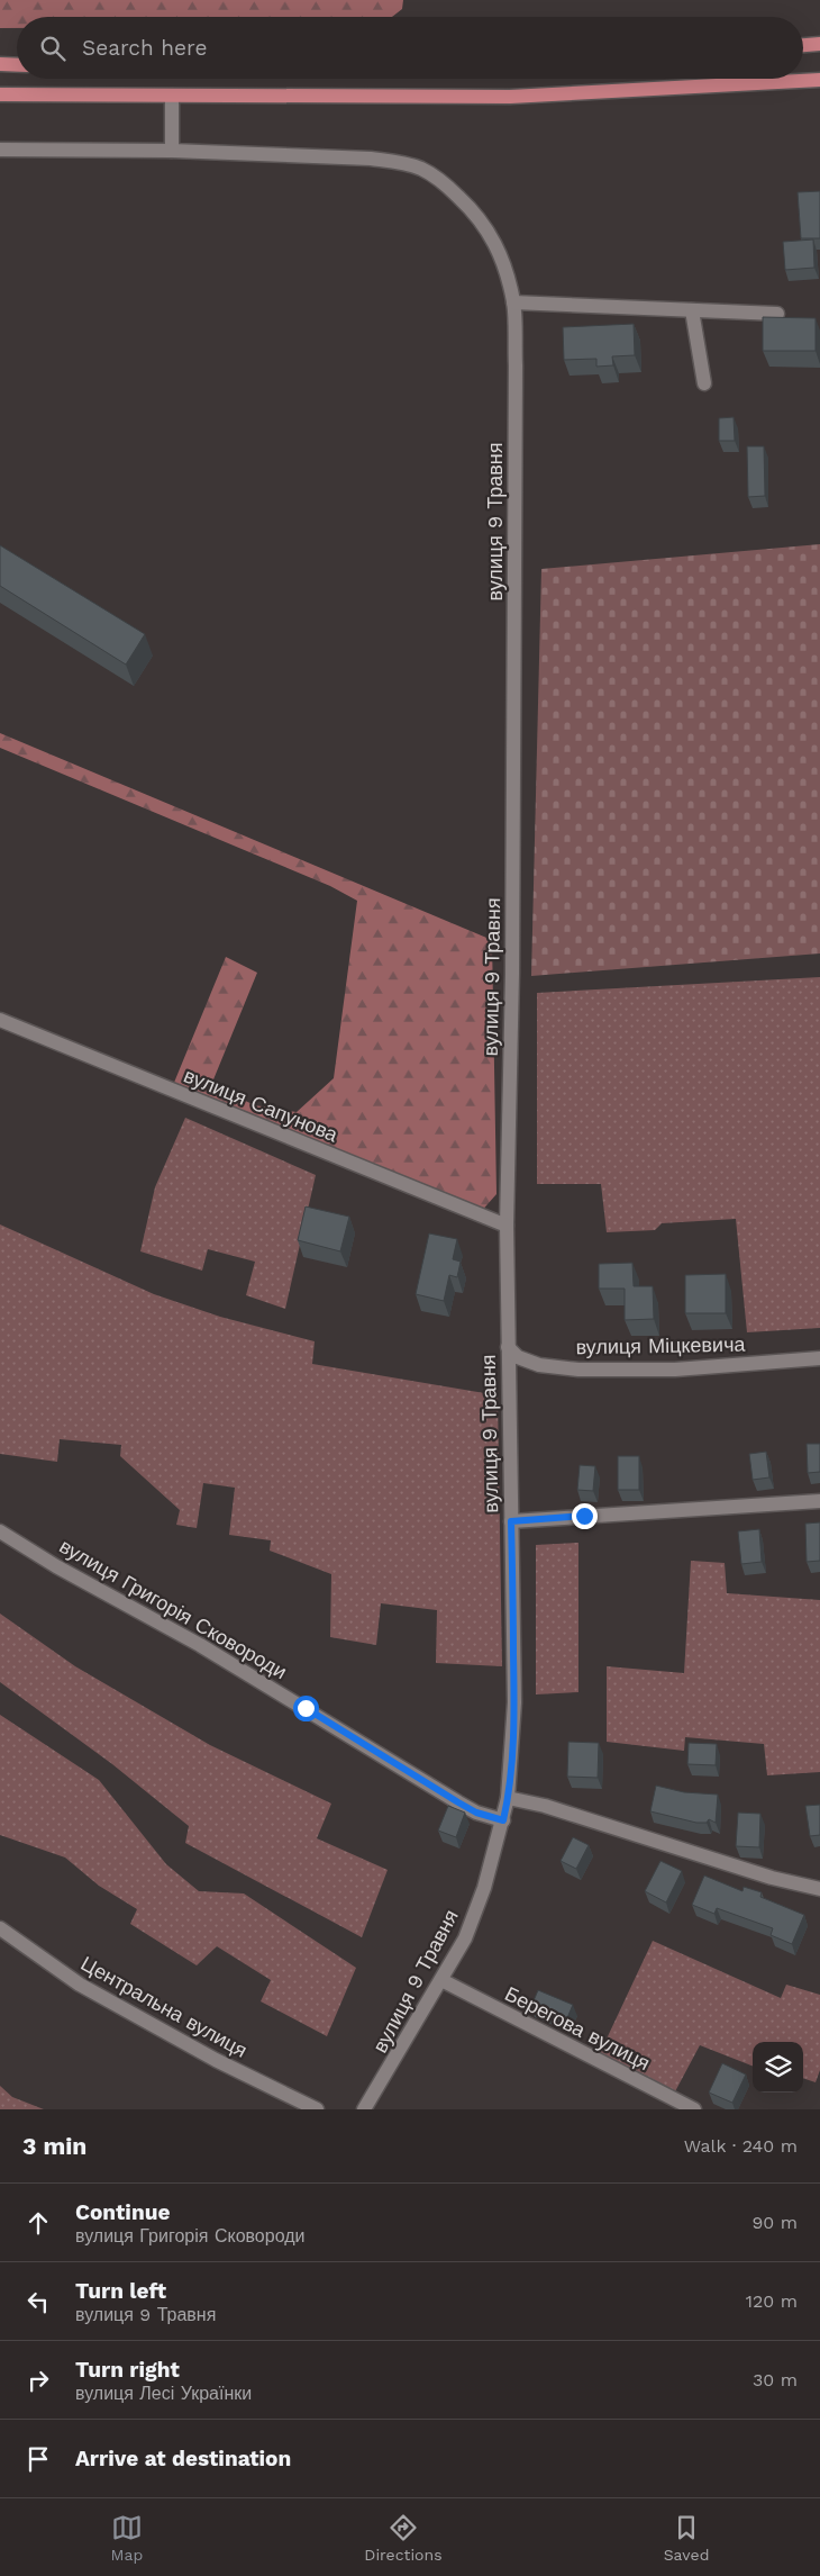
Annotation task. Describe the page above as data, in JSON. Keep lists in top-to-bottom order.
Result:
{
  "streets": {
    "street": [
      "вулиця 9 Травня",
      "вулиця Сапунова",
      "вулиця Міцкевича",
      "вулиця Григорія Сковороди",
      "Центральна вулиця",
      "Берегова вулиця"
    ]
  },
  "crossings": [
    ["вулиця 9 Травня", "вулиця Сапунова"],
    ["вулиця 9 Травня", "вулиця Міцкевича"],
    ["вулиця 9 Травня", "вулиця Григорія Сковороди"],
    ["вулиця 9 Травня", "Берегова вулиця"]
  ],
  "page": {
    "search": "Search here",
    "heading": ["3 min", "Walk · 240 m"],
    "list": [
      ["Continue", "вулиця Григорія Сковороди", "90 m"],
      ["Turn left", "вулиця 9 Травня", "120 m"],
      ["Turn right", "вулиця Лесі Українки", "30 m"],
      "Arrive at destination"
    ],
    "nav": ["Map", "Directions", "Saved"]
  }
}
